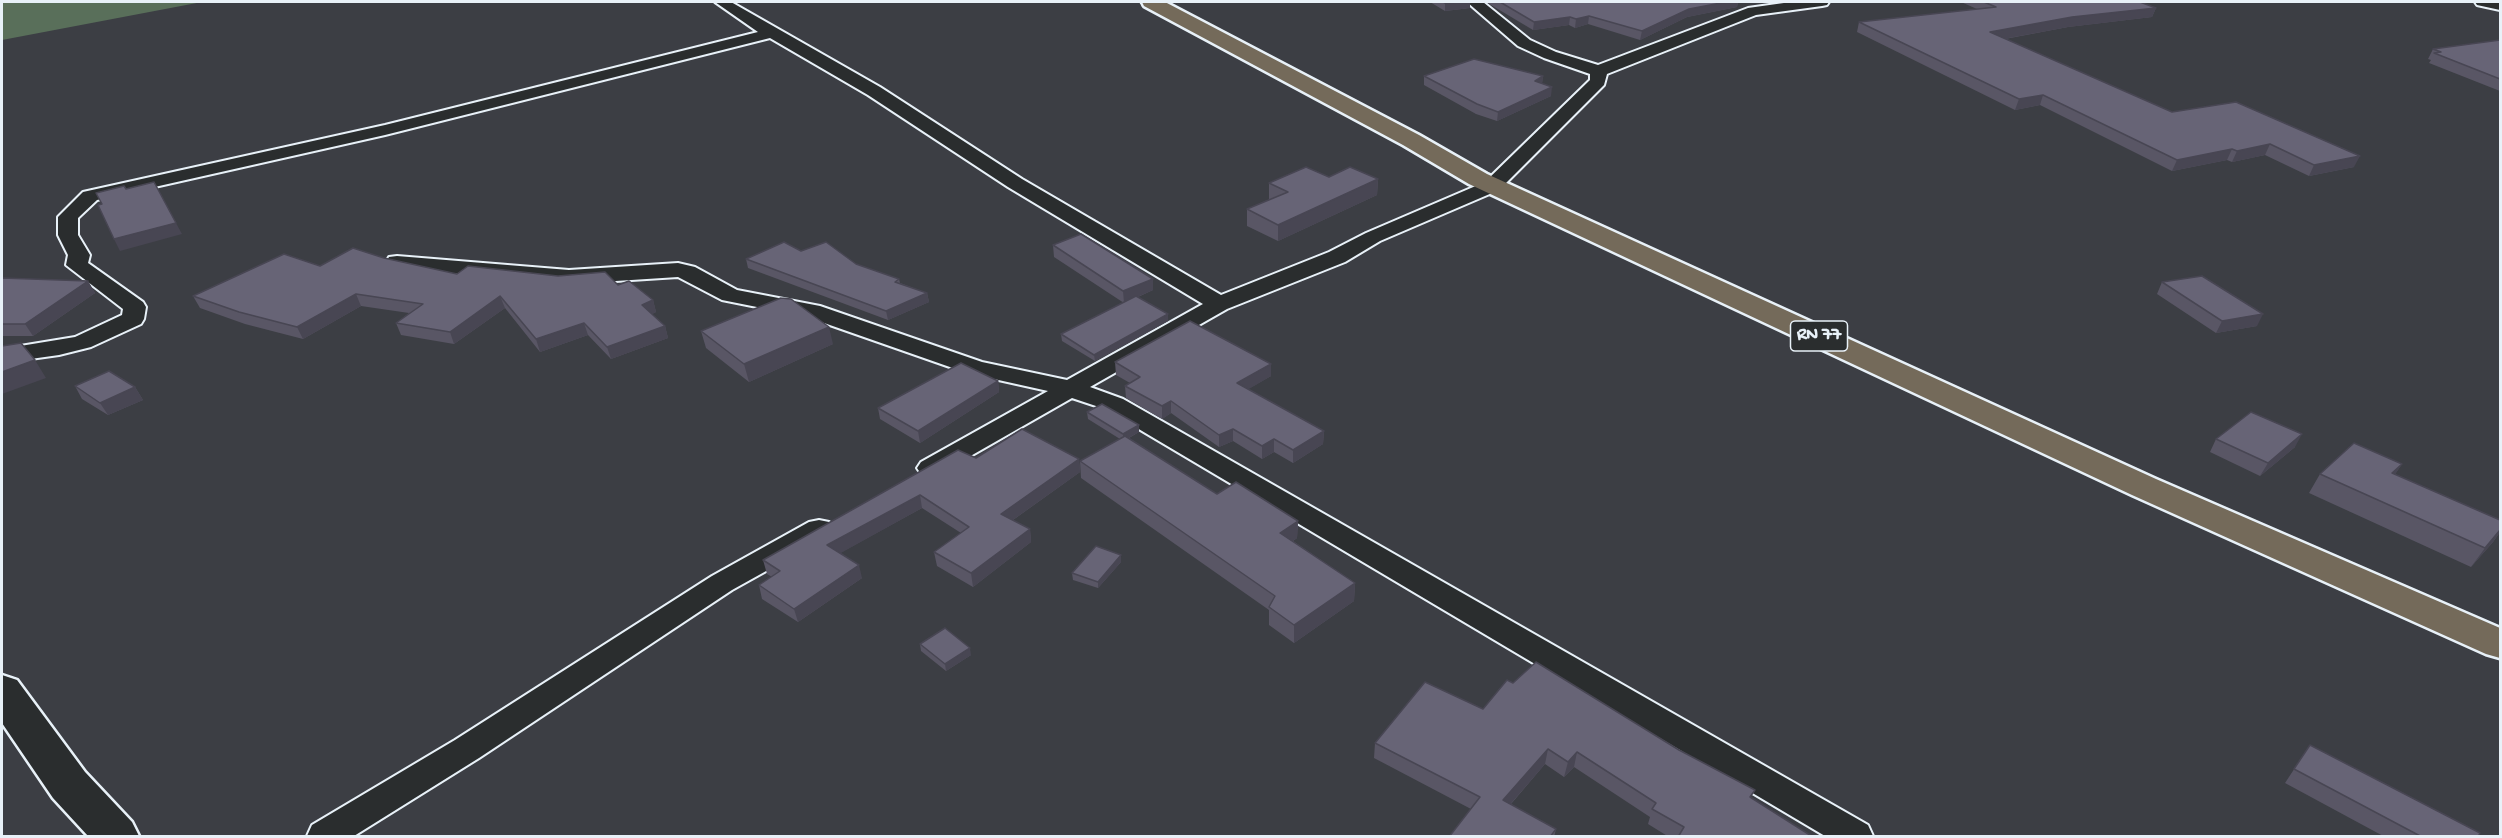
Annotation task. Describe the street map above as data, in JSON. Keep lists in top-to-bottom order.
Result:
{
  "streets": {
    "main road": ["RN 77"]
  }
}
